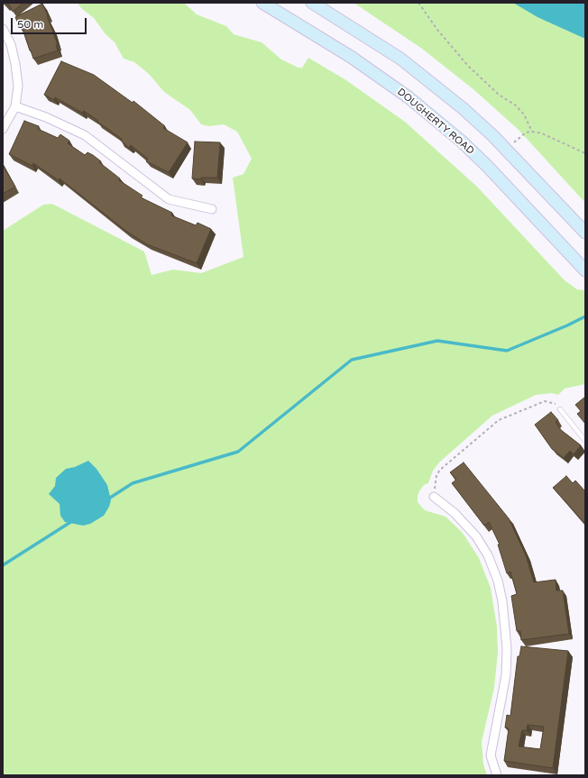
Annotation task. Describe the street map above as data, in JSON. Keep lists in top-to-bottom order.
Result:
{
  "streets": {
    "main road": ["DOUGHERTY ROAD"]
  },
  "scale_bar": "50 m"
}
